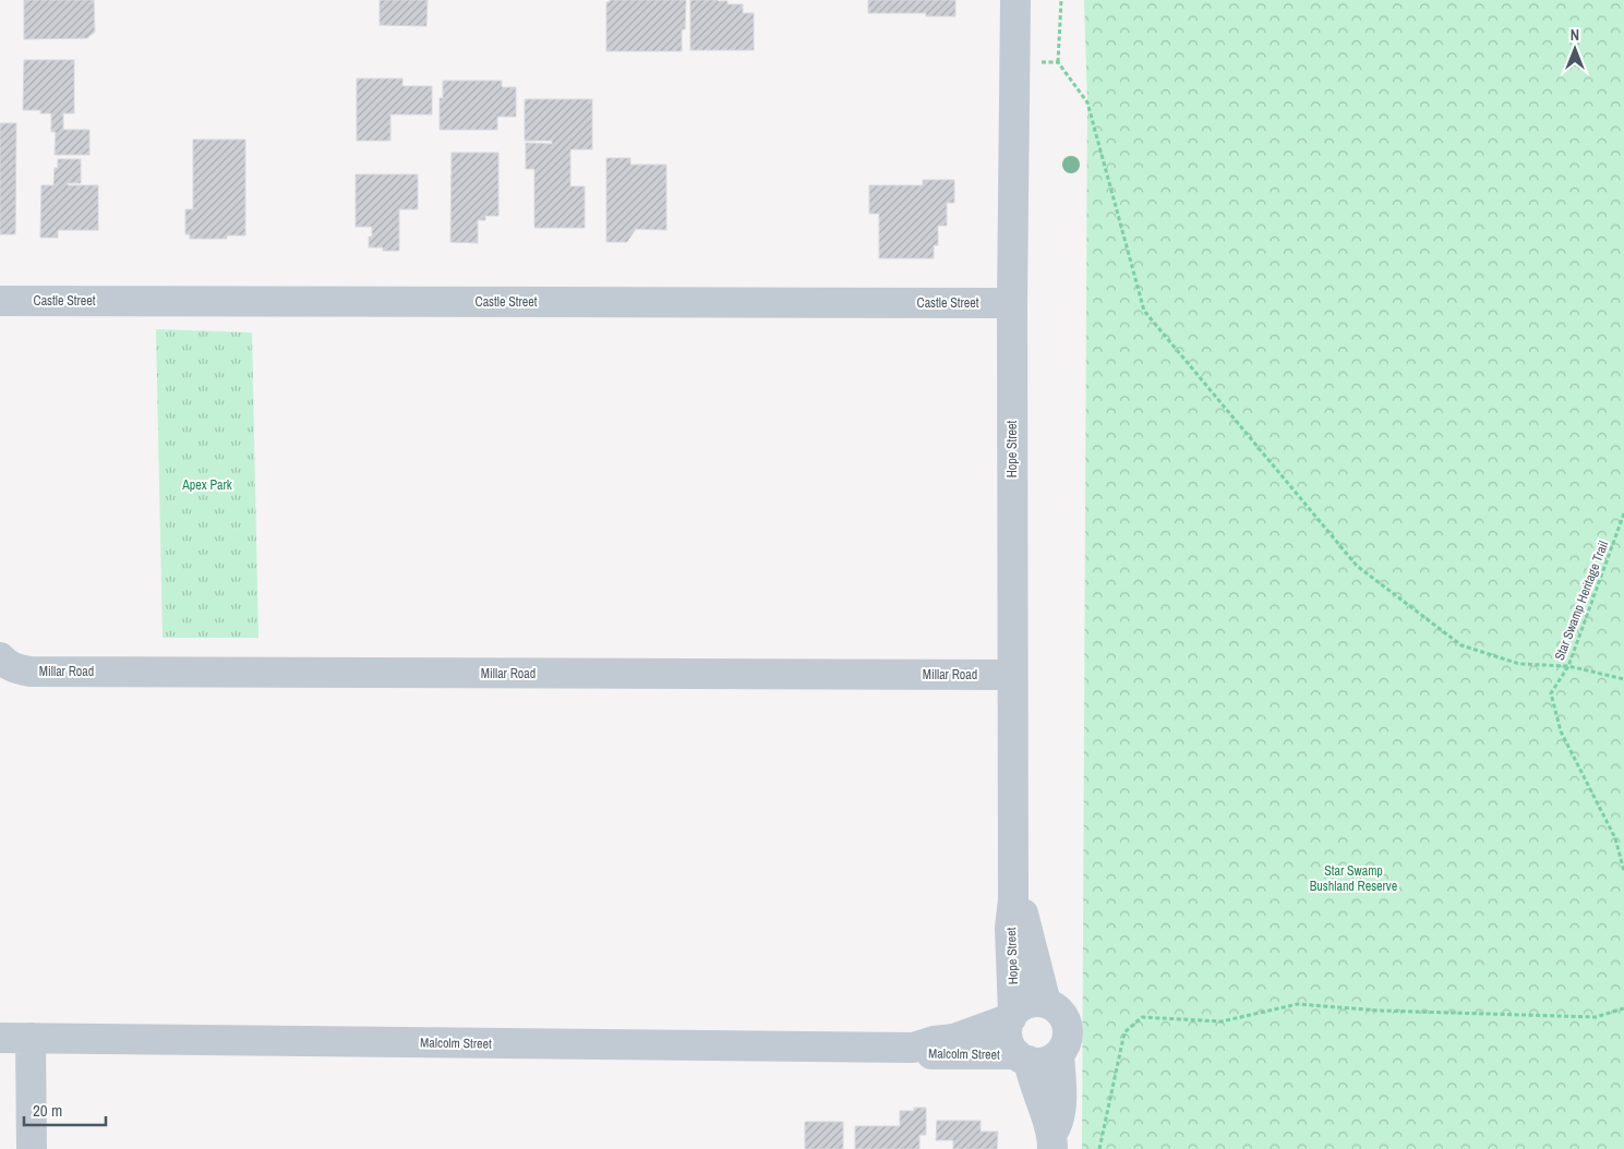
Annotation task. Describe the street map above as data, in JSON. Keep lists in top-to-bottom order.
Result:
{
  "streets": {
    "street": [
      "Castle Street",
      "Hope Street",
      "Millar Road",
      "Malcolm Street"
    ],
    "path": ["Star Swamp Heritage Trail"]
  },
  "crossings": [
    ["Castle Street", "Hope Street"],
    ["Hope Street", "Millar Road"],
    ["Hope Street", "Malcolm Street"]
  ],
  "parks": ["Apex Park", "Star Swamp Bushland Reserve"],
  "scale_bar": "20 m",
  "north": "top"
}
